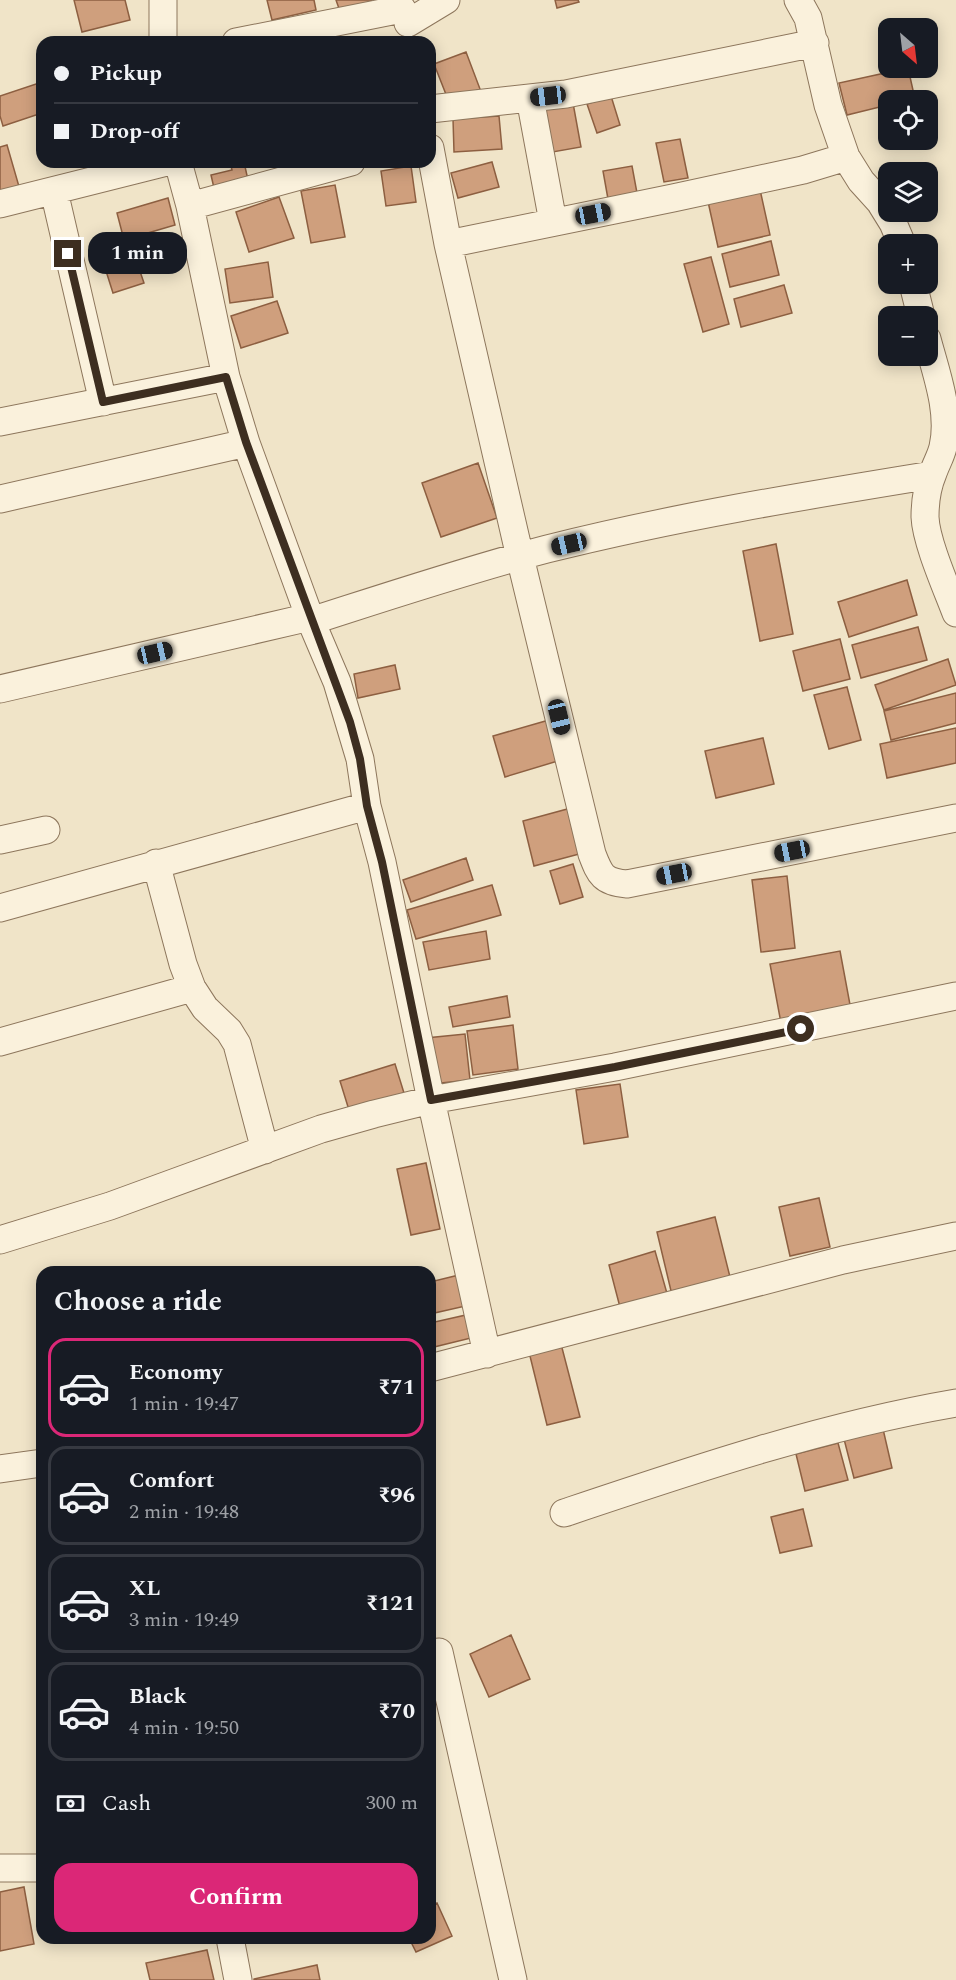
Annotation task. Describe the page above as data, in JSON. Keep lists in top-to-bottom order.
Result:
{
  "north": "bottom right",
  "page": {
    "map_buttons": ["+", "−"],
    "banner": ["Pickup", "Drop-off"],
    "bubble": "1 min",
    "heading": "Choose a ride",
    "list": [
      {
        "name": "Economy",
        "note": "1 min · 19:47",
        "value": "₹71"
      },
      {
        "name": "Comfort",
        "note": "2 min · 19:48",
        "value": "₹96"
      },
      {
        "name": "XL",
        "note": "3 min · 19:49",
        "value": "₹121"
      },
      {
        "name": "Black",
        "note": "4 min · 19:50",
        "value": "₹70"
      }
    ],
    "pay": ["Cash", "300 m"],
    "buttons": "Confirm"
  }
}
